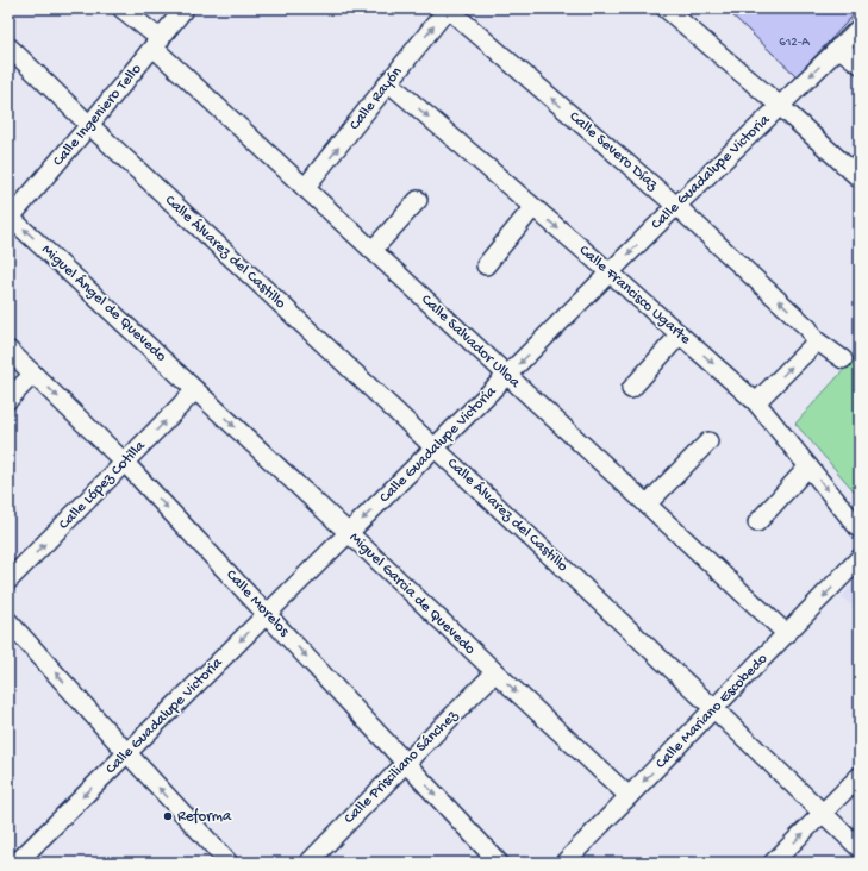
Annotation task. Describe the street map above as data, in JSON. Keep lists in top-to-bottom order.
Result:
{
  "streets": {
    "street": [
      "Calle Rayón",
      "Calle Ingeniero Tello",
      "Calle Severo Díaz",
      "Calle Guadalupe Victoria",
      "Calle Álvarez del Castillo",
      "Calle Francisco Ugarte",
      "Miguel Ángel de Quevedo",
      "Calle Salvador Ulloa",
      "Calle López Cotilla",
      "Miguel Garcia de Quevedo",
      "Calle Morelos",
      "Calle Mariano Escobedo",
      "Calle Prisciliano Sánchez"
    ]
  },
  "crossings": [
    ["Calle Rayón", "Calle Severo Díaz"],
    ["Calle Rayón", "Calle Francisco Ugarte"],
    ["Calle Rayón", "Calle Salvador Ulloa"],
    ["Calle Ingeniero Tello", "Calle Álvarez del Castillo"],
    ["Calle Ingeniero Tello", "Miguel Ángel de Quevedo"],
    ["Calle Ingeniero Tello", "Calle Salvador Ulloa"],
    ["Calle Severo Díaz", "Calle Guadalupe Victoria"],
    ["Calle Guadalupe Victoria", "Calle Álvarez del Castillo"],
    ["Calle Guadalupe Victoria", "Calle Francisco Ugarte"],
    ["Calle Guadalupe Victoria", "Calle Salvador Ulloa"],
    ["Calle Guadalupe Victoria", "Miguel Garcia de Quevedo"],
    ["Calle Guadalupe Victoria", "Calle Morelos"],
    ["Calle Álvarez del Castillo", "Calle Mariano Escobedo"],
    ["Miguel Ángel de Quevedo", "Calle López Cotilla"],
    ["Miguel Ángel de Quevedo", "Miguel Garcia de Quevedo"],
    ["Calle Salvador Ulloa", "Calle Mariano Escobedo"],
    ["Calle López Cotilla", "Miguel Garcia de Quevedo"],
    ["Calle López Cotilla", "Calle Morelos"],
    ["Miguel Garcia de Quevedo", "Calle Mariano Escobedo"],
    ["Miguel Garcia de Quevedo", "Calle Prisciliano Sánchez"],
    ["Calle Morelos", "Calle Prisciliano Sánchez"]
  ],
  "one_way": [
    "Calle Rayón",
    "Calle Guadalupe Victoria",
    "Calle Francisco Ugarte",
    "Miguel Ángel de Quevedo",
    "Calle López Cotilla",
    "Miguel Garcia de Quevedo",
    "Calle Morelos"
  ],
  "places": ["Reforma"],
  "house_numbers": ["612-A"]
}
